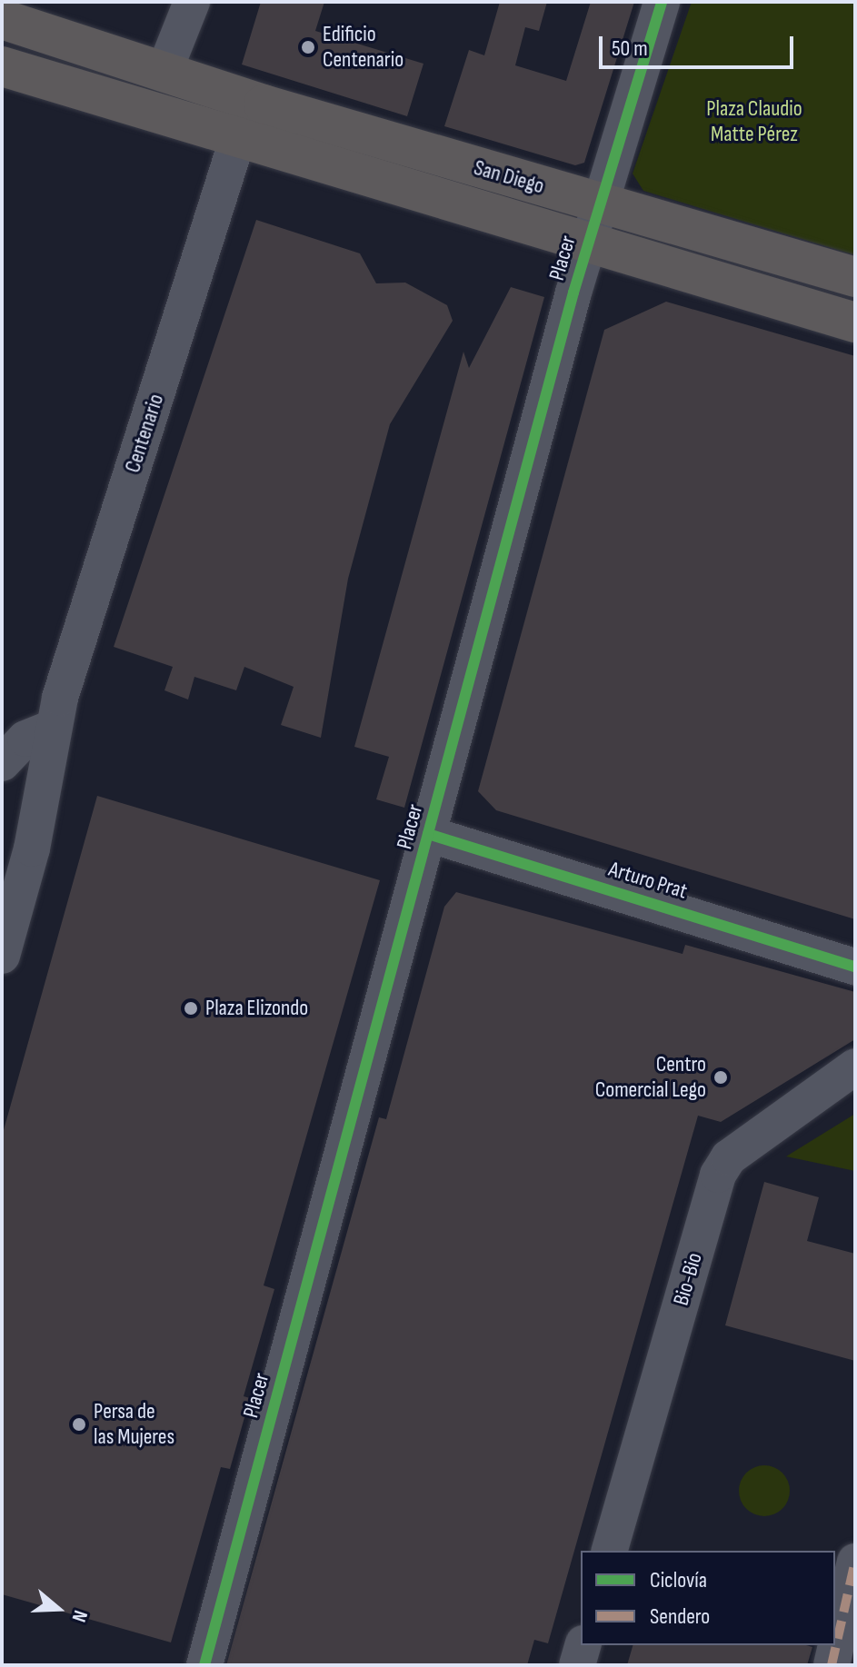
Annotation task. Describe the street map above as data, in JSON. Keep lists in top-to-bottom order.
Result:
{
  "streets": {
    "main road": ["San Diego"],
    "street": [
      "Placer",
      "Centenario",
      "Arturo Prat",
      "Bio-Bio"
    ]
  },
  "crossings": [
    ["San Diego", "Placer"],
    ["San Diego", "Centenario"],
    ["Placer", "Arturo Prat"]
  ],
  "parks": ["Plaza Claudio Matte Pérez"],
  "places": [
    "Edificio Centenario",
    "Plaza Elizondo",
    "Centro Comercial Lego",
    "Persa de las Mujeres"
  ],
  "legend": ["Ciclovía", "Sendero"],
  "scale_bar": "50 m",
  "north": "right"
}
